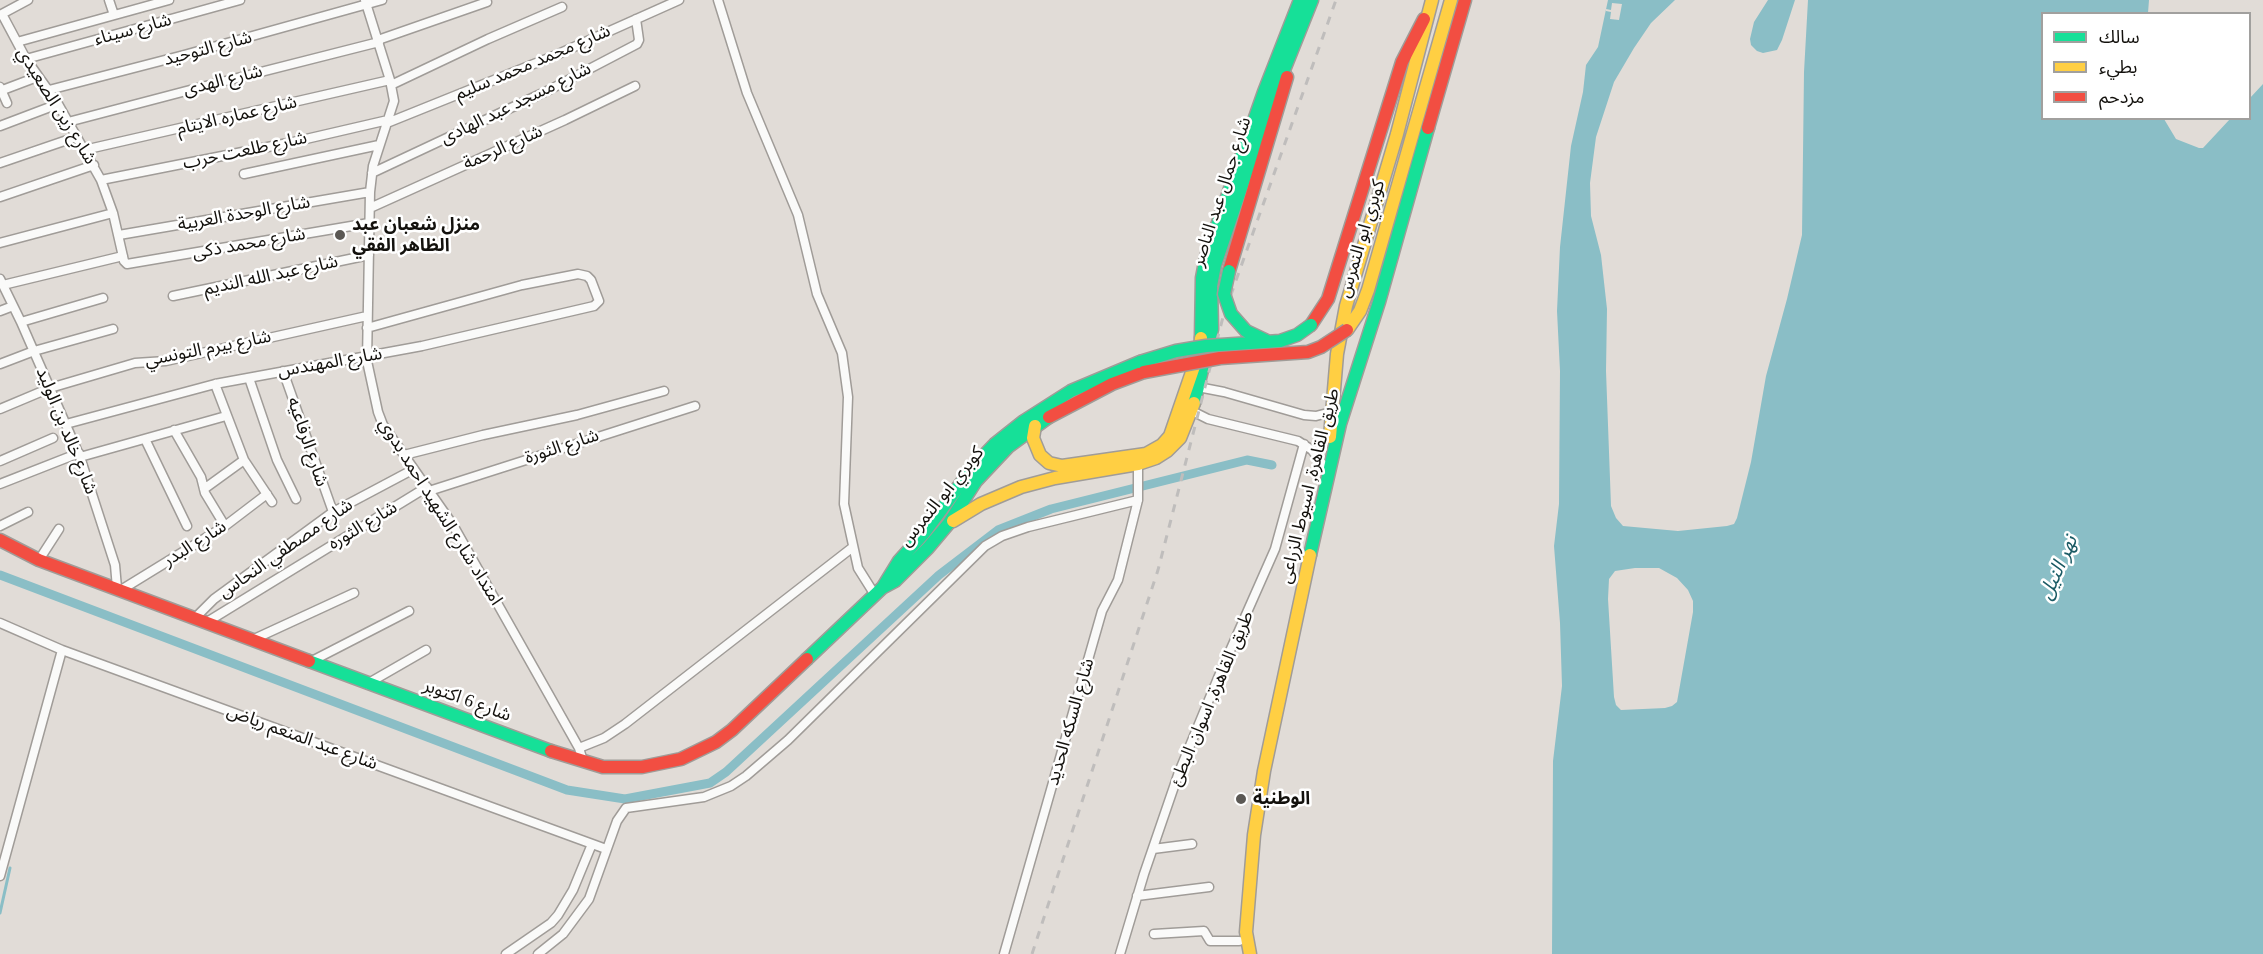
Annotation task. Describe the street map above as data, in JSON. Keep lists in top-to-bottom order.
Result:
{
  "streets": {
    "main road": [
      "شارع جمال عبد الناصر",
      "كوبري ابو النمرس",
      "طريق القاهرة, اسيوط الزراعى",
      "شارع 6 اكتوبر"
    ],
    "street": [
      "شارع سيناء",
      "شارع التوحيد",
      "شارع محمد محمد سليم",
      "شارع الهدى",
      "شارع مسجد عبد الهادى",
      "شارع زين الصعيدي",
      "شارع عماره الايتام",
      "شارع الرحمة",
      "شارع طلعت حرب",
      "شارع الوحدة العربية",
      "شارع محمد ذكى",
      "شارع عبد الله النديم",
      "شارع بيرم التونسي",
      "شارع المهندس",
      "شارع خالد بن الوليد",
      "شارع الرفاعيه",
      "شارع الثورة",
      "امتداد شارع الشهيد احمد بدوي",
      "شارع الثوره",
      "شارع البدر",
      "شارع مصطفي النحاس",
      "طريق القاهرة, اسوان البطئ",
      "شارع السكه الحديد",
      "شارع عبد المنعم رياض"
    ]
  },
  "crossings": [
    ["شارع سيناء", "شارع زين الصعيدي"],
    ["شارع التوحيد", "شارع زين الصعيدي"],
    ["شارع التوحيد", "امتداد شارع الشهيد احمد بدوي"],
    ["شارع محمد محمد سليم", "شارع مسجد عبد الهادى"],
    ["شارع محمد محمد سليم", "شارع طلعت حرب"],
    ["شارع محمد محمد سليم", "امتداد شارع الشهيد احمد بدوي"],
    ["شارع الهدى", "شارع زين الصعيدي"],
    ["شارع الهدى", "امتداد شارع الشهيد احمد بدوي"],
    ["شارع مسجد عبد الهادى", "امتداد شارع الشهيد احمد بدوي"],
    ["شارع زين الصعيدي", "شارع عماره الايتام"],
    ["شارع زين الصعيدي", "شارع طلعت حرب"],
    ["شارع زين الصعيدي", "شارع الوحدة العربية"],
    ["شارع زين الصعيدي", "شارع محمد ذكى"],
    ["شارع عماره الايتام", "امتداد شارع الشهيد احمد بدوي"],
    ["شارع الرحمة", "امتداد شارع الشهيد احمد بدوي"],
    ["شارع طلعت حرب", "امتداد شارع الشهيد احمد بدوي"],
    ["شارع جمال عبد الناصر", "كوبري ابو النمرس"],
    ["شارع جمال عبد الناصر", "شارع السكه الحديد"],
    ["شارع الوحدة العربية", "امتداد شارع الشهيد احمد بدوي"],
    ["كوبري ابو النمرس", "طريق القاهرة, اسيوط الزراعى"],
    ["كوبري ابو النمرس", "شارع 6 اكتوبر"],
    ["شارع محمد ذكى", "امتداد شارع الشهيد احمد بدوي"],
    ["شارع عبد الله النديم", "امتداد شارع الشهيد احمد بدوي"],
    ["شارع بيرم التونسي", "شارع خالد بن الوليد"],
    ["شارع بيرم التونسي", "امتداد شارع الشهيد احمد بدوي"],
    ["شارع المهندس", "شارع خالد بن الوليد"],
    ["شارع المهندس", "شارع الرفاعيه"],
    ["شارع المهندس", "امتداد شارع الشهيد احمد بدوي"],
    ["شارع خالد بن الوليد", "شارع البدر"],
    ["شارع خالد بن الوليد", "شارع 6 اكتوبر"],
    ["شارع الرفاعيه", "شارع مصطفي النحاس"],
    ["شارع الثورة", "امتداد شارع الشهيد احمد بدوي"],
    ["شارع الثورة", "شارع الثوره"],
    ["امتداد شارع الشهيد احمد بدوي", "شارع الثوره"],
    ["امتداد شارع الشهيد احمد بدوي", "شارع مصطفي النحاس"],
    ["امتداد شارع الشهيد احمد بدوي", "شارع 6 اكتوبر"],
    ["شارع الثوره", "شارع مصطفي النحاس"],
    ["شارع الثوره", "شارع 6 اكتوبر"],
    ["شارع البدر", "شارع 6 اكتوبر"],
    ["شارع مصطفي النحاس", "شارع 6 اكتوبر"]
  ],
  "water": ["نهر النيل"],
  "places": ["منزل شعبان عبد الظاهر الفقي", "الوطنية"],
  "legend": ["سالك", "بطيء", "مزدحم"]
}
